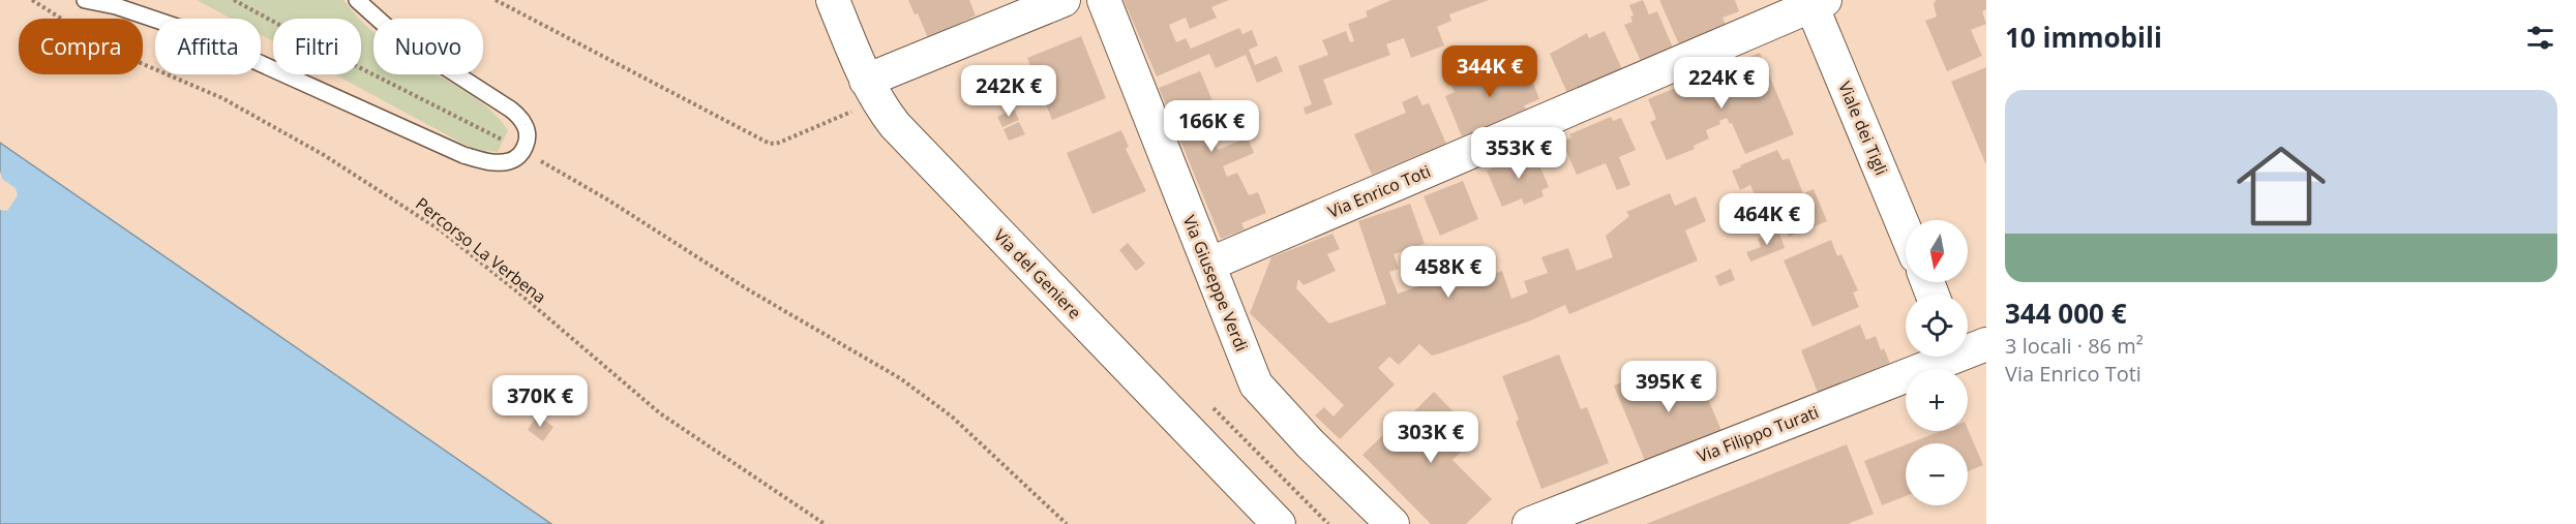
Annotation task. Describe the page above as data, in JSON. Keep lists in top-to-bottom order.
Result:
{
  "streets": {
    "street": [
      "Viale dei Tigli",
      "Via Enrico Toti",
      "Via del Geniere",
      "Via Giuseppe Verdi",
      "Via Filippo Turati"
    ],
    "path": ["Percorso La Verbena"]
  },
  "crossings": [
    ["Viale dei Tigli", "Via Enrico Toti"],
    ["Via Enrico Toti", "Via Giuseppe Verdi"]
  ],
  "north": "bottom",
  "page": {
    "heading": "10 immobili",
    "chip": [
      "Compra",
      "Affitta",
      "Filtri",
      "Nuovo"
    ],
    "price": [
      "344K €",
      "224K €",
      "242K €",
      "166K €",
      "353K €",
      "464K €",
      "458K €",
      "395K €",
      "370K €",
      "303K €"
    ],
    "list": [
      {
        "name": "344 000 €",
        "note": "3 locali · 86 m² · Via Enrico Toti"
      }
    ],
    "map_buttons": ["+", "−"]
  }
}
